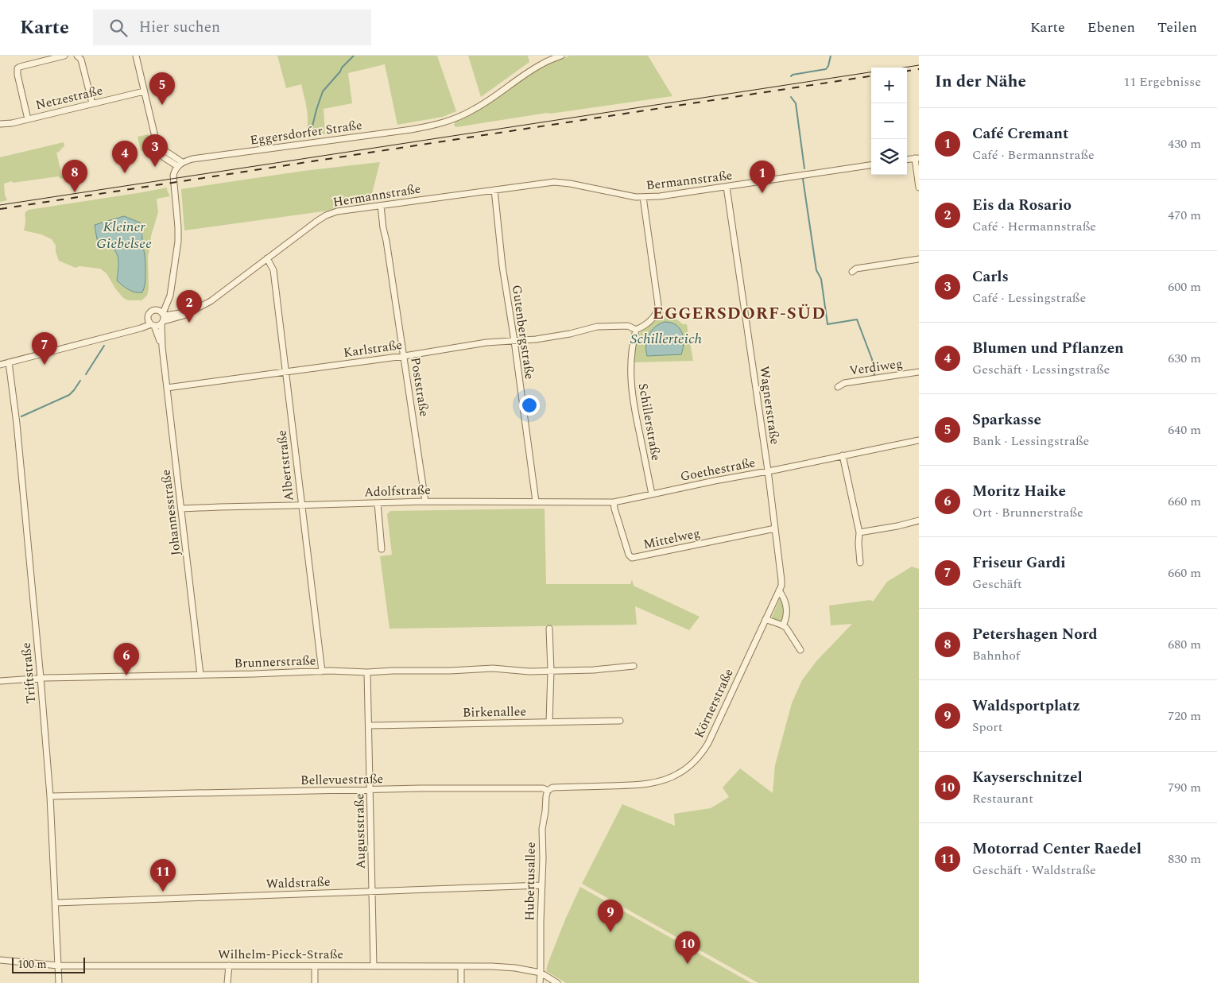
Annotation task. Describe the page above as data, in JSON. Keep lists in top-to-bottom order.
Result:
{
  "streets": {
    "street": [
      "Netzestraße",
      "Eggersdorfer Straße",
      "Bermannstraße",
      "Hermannstraße",
      "Gutenbergstraße",
      "Karlstraße",
      "Verdiweg",
      "Poststraße",
      "Wagnerstraße",
      "Schillerstraße",
      "Albertstraße",
      "Goethestraße",
      "Adolfstraße",
      "Johannesstraße",
      "Mittelweg",
      "Brunnerstraße",
      "Triftstraße",
      "Körnerstraße",
      "Birkenallee",
      "Bellevuestraße",
      "Auguststraße",
      "Hubertusallee",
      "Waldstraße",
      "Wilhelm-Pieck-Straße"
    ]
  },
  "crossings": [
    ["Bermannstraße", "Hermannstraße"],
    ["Bermannstraße", "Wagnerstraße"],
    ["Hermannstraße", "Gutenbergstraße"],
    ["Hermannstraße", "Poststraße"],
    ["Hermannstraße", "Albertstraße"],
    ["Hermannstraße", "Johannesstraße"],
    ["Gutenbergstraße", "Karlstraße"],
    ["Gutenbergstraße", "Adolfstraße"],
    ["Karlstraße", "Poststraße"],
    ["Karlstraße", "Schillerstraße"],
    ["Karlstraße", "Albertstraße"],
    ["Karlstraße", "Johannesstraße"],
    ["Poststraße", "Adolfstraße"],
    ["Wagnerstraße", "Goethestraße"],
    ["Wagnerstraße", "Mittelweg"],
    ["Wagnerstraße", "Körnerstraße"],
    ["Schillerstraße", "Goethestraße"],
    ["Albertstraße", "Adolfstraße"],
    ["Albertstraße", "Brunnerstraße"],
    ["Goethestraße", "Adolfstraße"],
    ["Goethestraße", "Mittelweg"],
    ["Adolfstraße", "Johannesstraße"],
    ["Adolfstraße", "Mittelweg"],
    ["Johannesstraße", "Brunnerstraße"],
    ["Brunnerstraße", "Triftstraße"],
    ["Brunnerstraße", "Auguststraße"],
    ["Triftstraße", "Bellevuestraße"],
    ["Triftstraße", "Waldstraße"],
    ["Triftstraße", "Wilhelm-Pieck-Straße"],
    ["Körnerstraße", "Bellevuestraße"],
    ["Birkenallee", "Auguststraße"],
    ["Bellevuestraße", "Auguststraße"],
    ["Bellevuestraße", "Hubertusallee"],
    ["Auguststraße", "Waldstraße"],
    ["Auguststraße", "Wilhelm-Pieck-Straße"],
    ["Hubertusallee", "Waldstraße"],
    ["Hubertusallee", "Wilhelm-Pieck-Straße"]
  ],
  "districts": ["EGGERSDORF-SÜD"],
  "water": ["Kleiner Giebelsee", "Schillerteich"],
  "scale_bar": "100 m",
  "page": {
    "header": "Karte",
    "search": "Hier suchen",
    "nav": ["Karte", "Ebenen", "Teilen"],
    "heading": ["In der Nähe", "11 Ergebnisse"],
    "map_buttons": ["+", "−"],
    "pins": [
      "5",
      "3",
      "4",
      "8",
      "1",
      "2",
      "7",
      "6",
      "11",
      "9",
      "10"
    ],
    "list": [
      {
        "mark": "1",
        "name": "Café Cremant",
        "note": "Café · Bermannstraße",
        "value": "430 m"
      },
      {
        "mark": "2",
        "name": "Eis da Rosario",
        "note": "Café · Hermannstraße",
        "value": "470 m"
      },
      {
        "mark": "3",
        "name": "Carls",
        "note": "Café · Lessingstraße",
        "value": "600 m"
      },
      {
        "mark": "4",
        "name": "Blumen und Pflanzen",
        "note": "Geschäft · Lessingstraße",
        "value": "630 m"
      },
      {
        "mark": "5",
        "name": "Sparkasse",
        "note": "Bank · Lessingstraße",
        "value": "640 m"
      },
      {
        "mark": "6",
        "name": "Moritz Haike",
        "note": "Ort · Brunnerstraße",
        "value": "660 m"
      },
      {
        "mark": "7",
        "name": "Friseur Gardi",
        "note": "Geschäft",
        "value": "660 m"
      },
      {
        "mark": "8",
        "name": "Petershagen Nord",
        "note": "Bahnhof",
        "value": "680 m"
      },
      {
        "mark": "9",
        "name": "Waldsportplatz",
        "note": "Sport",
        "value": "720 m"
      },
      {
        "mark": "10",
        "name": "Kayserschnitzel",
        "note": "Restaurant",
        "value": "790 m"
      },
      {
        "mark": "11",
        "name": "Motorrad Center Raedel",
        "note": "Geschäft · Waldstraße",
        "value": "830 m"
      }
    ],
    "scale": "100 m"
  }
}
